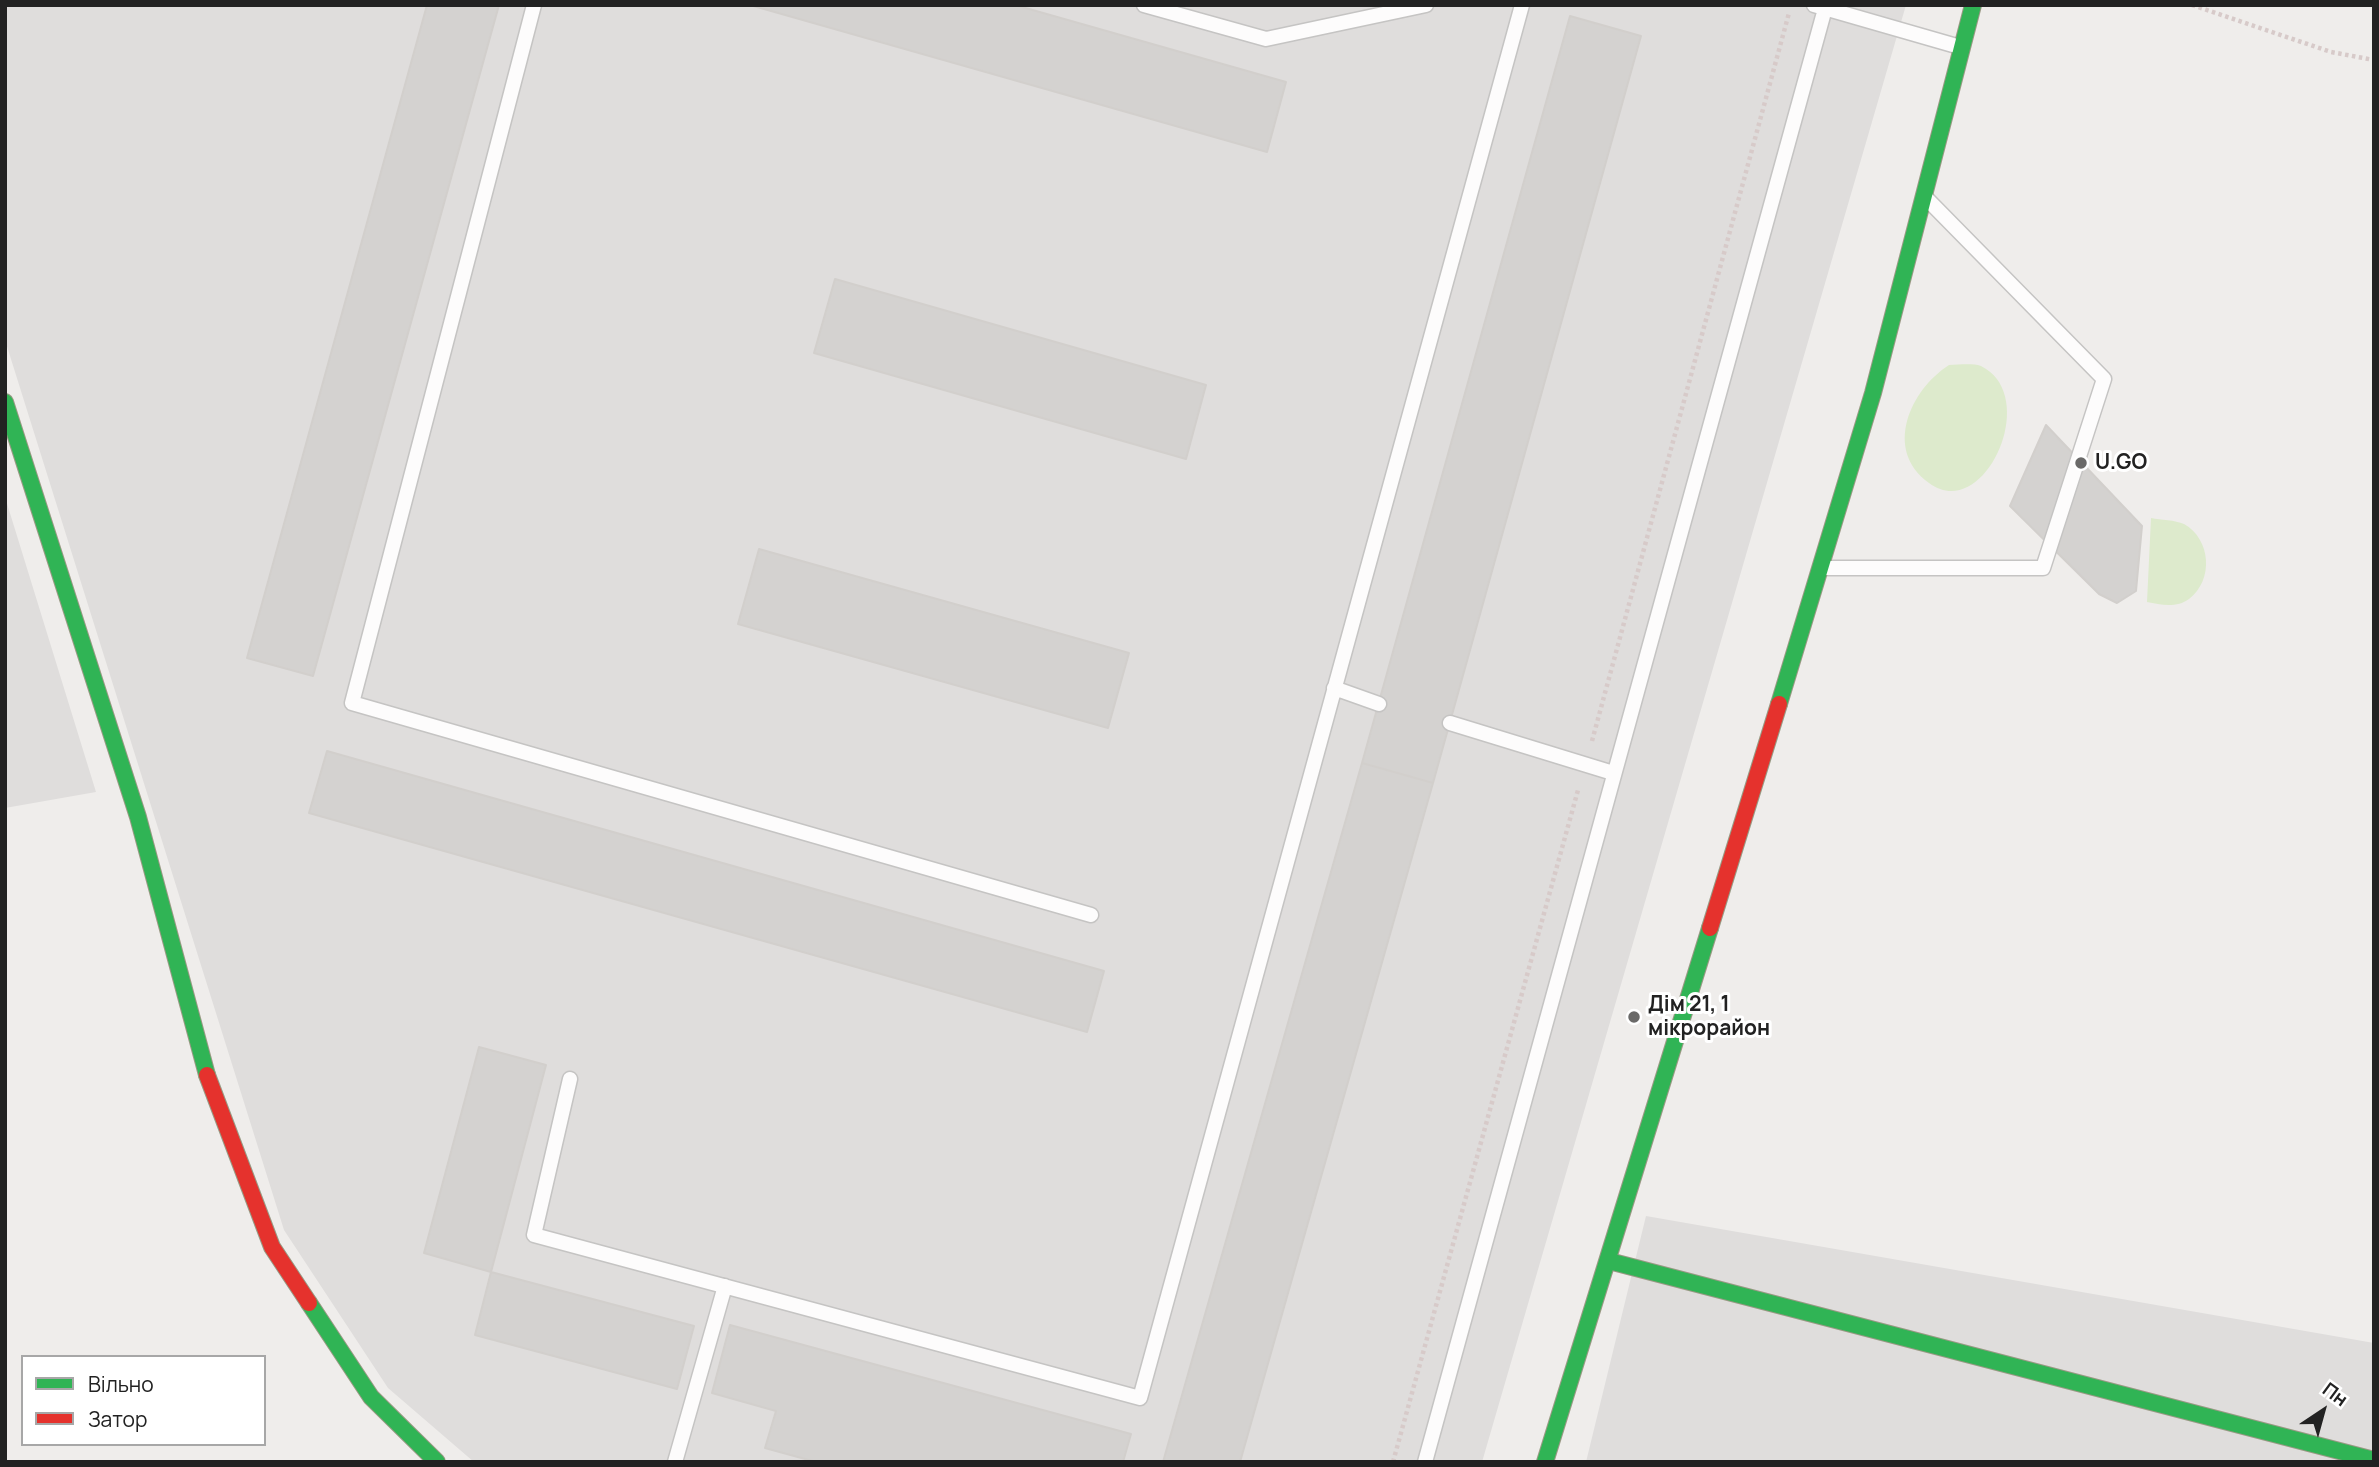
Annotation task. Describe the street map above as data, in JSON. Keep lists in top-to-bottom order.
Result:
{
  "places": ["U.GO", "Дім 21, 1 мікрорайон"],
  "legend": ["Вільно", "Затор"],
  "north": "top right"
}
